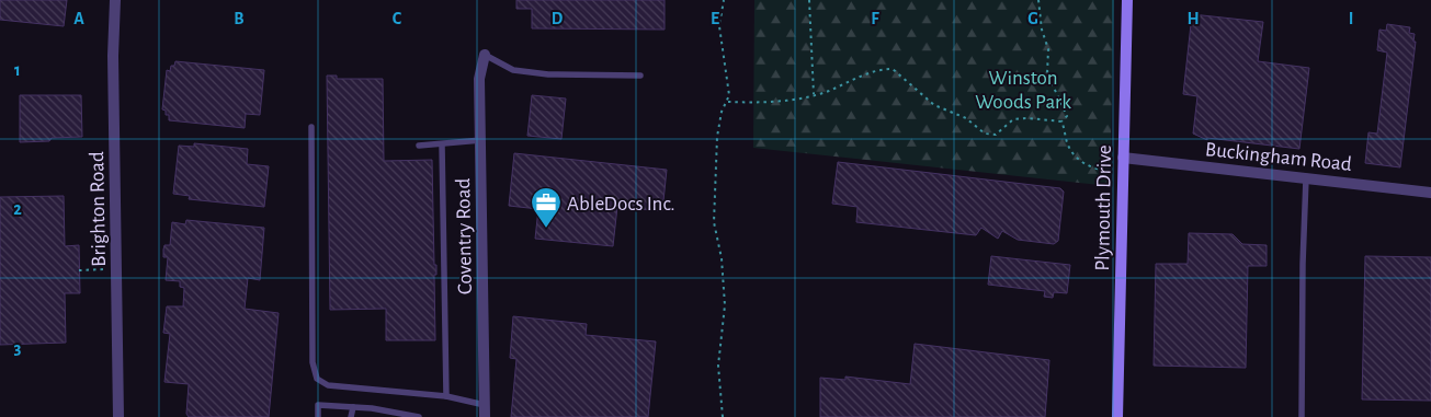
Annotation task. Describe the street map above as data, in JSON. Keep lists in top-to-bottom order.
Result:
{
  "streets": {
    "street": [
      "Buckingham Road",
      "Plymouth Drive",
      "Brighton Road",
      "Coventry Road"
    ]
  },
  "crossings": [
    ["Buckingham Road", "Plymouth Drive"]
  ],
  "parks": ["Winston Woods Park"],
  "places": {
    "office": ["AbleDocs Inc."]
  },
  "grid": {
    "columns": [
      "A",
      "B",
      "C",
      "D",
      "E",
      "F",
      "G",
      "H",
      "I"
    ],
    "rows": ["1", "2", "3"]
  }
}
